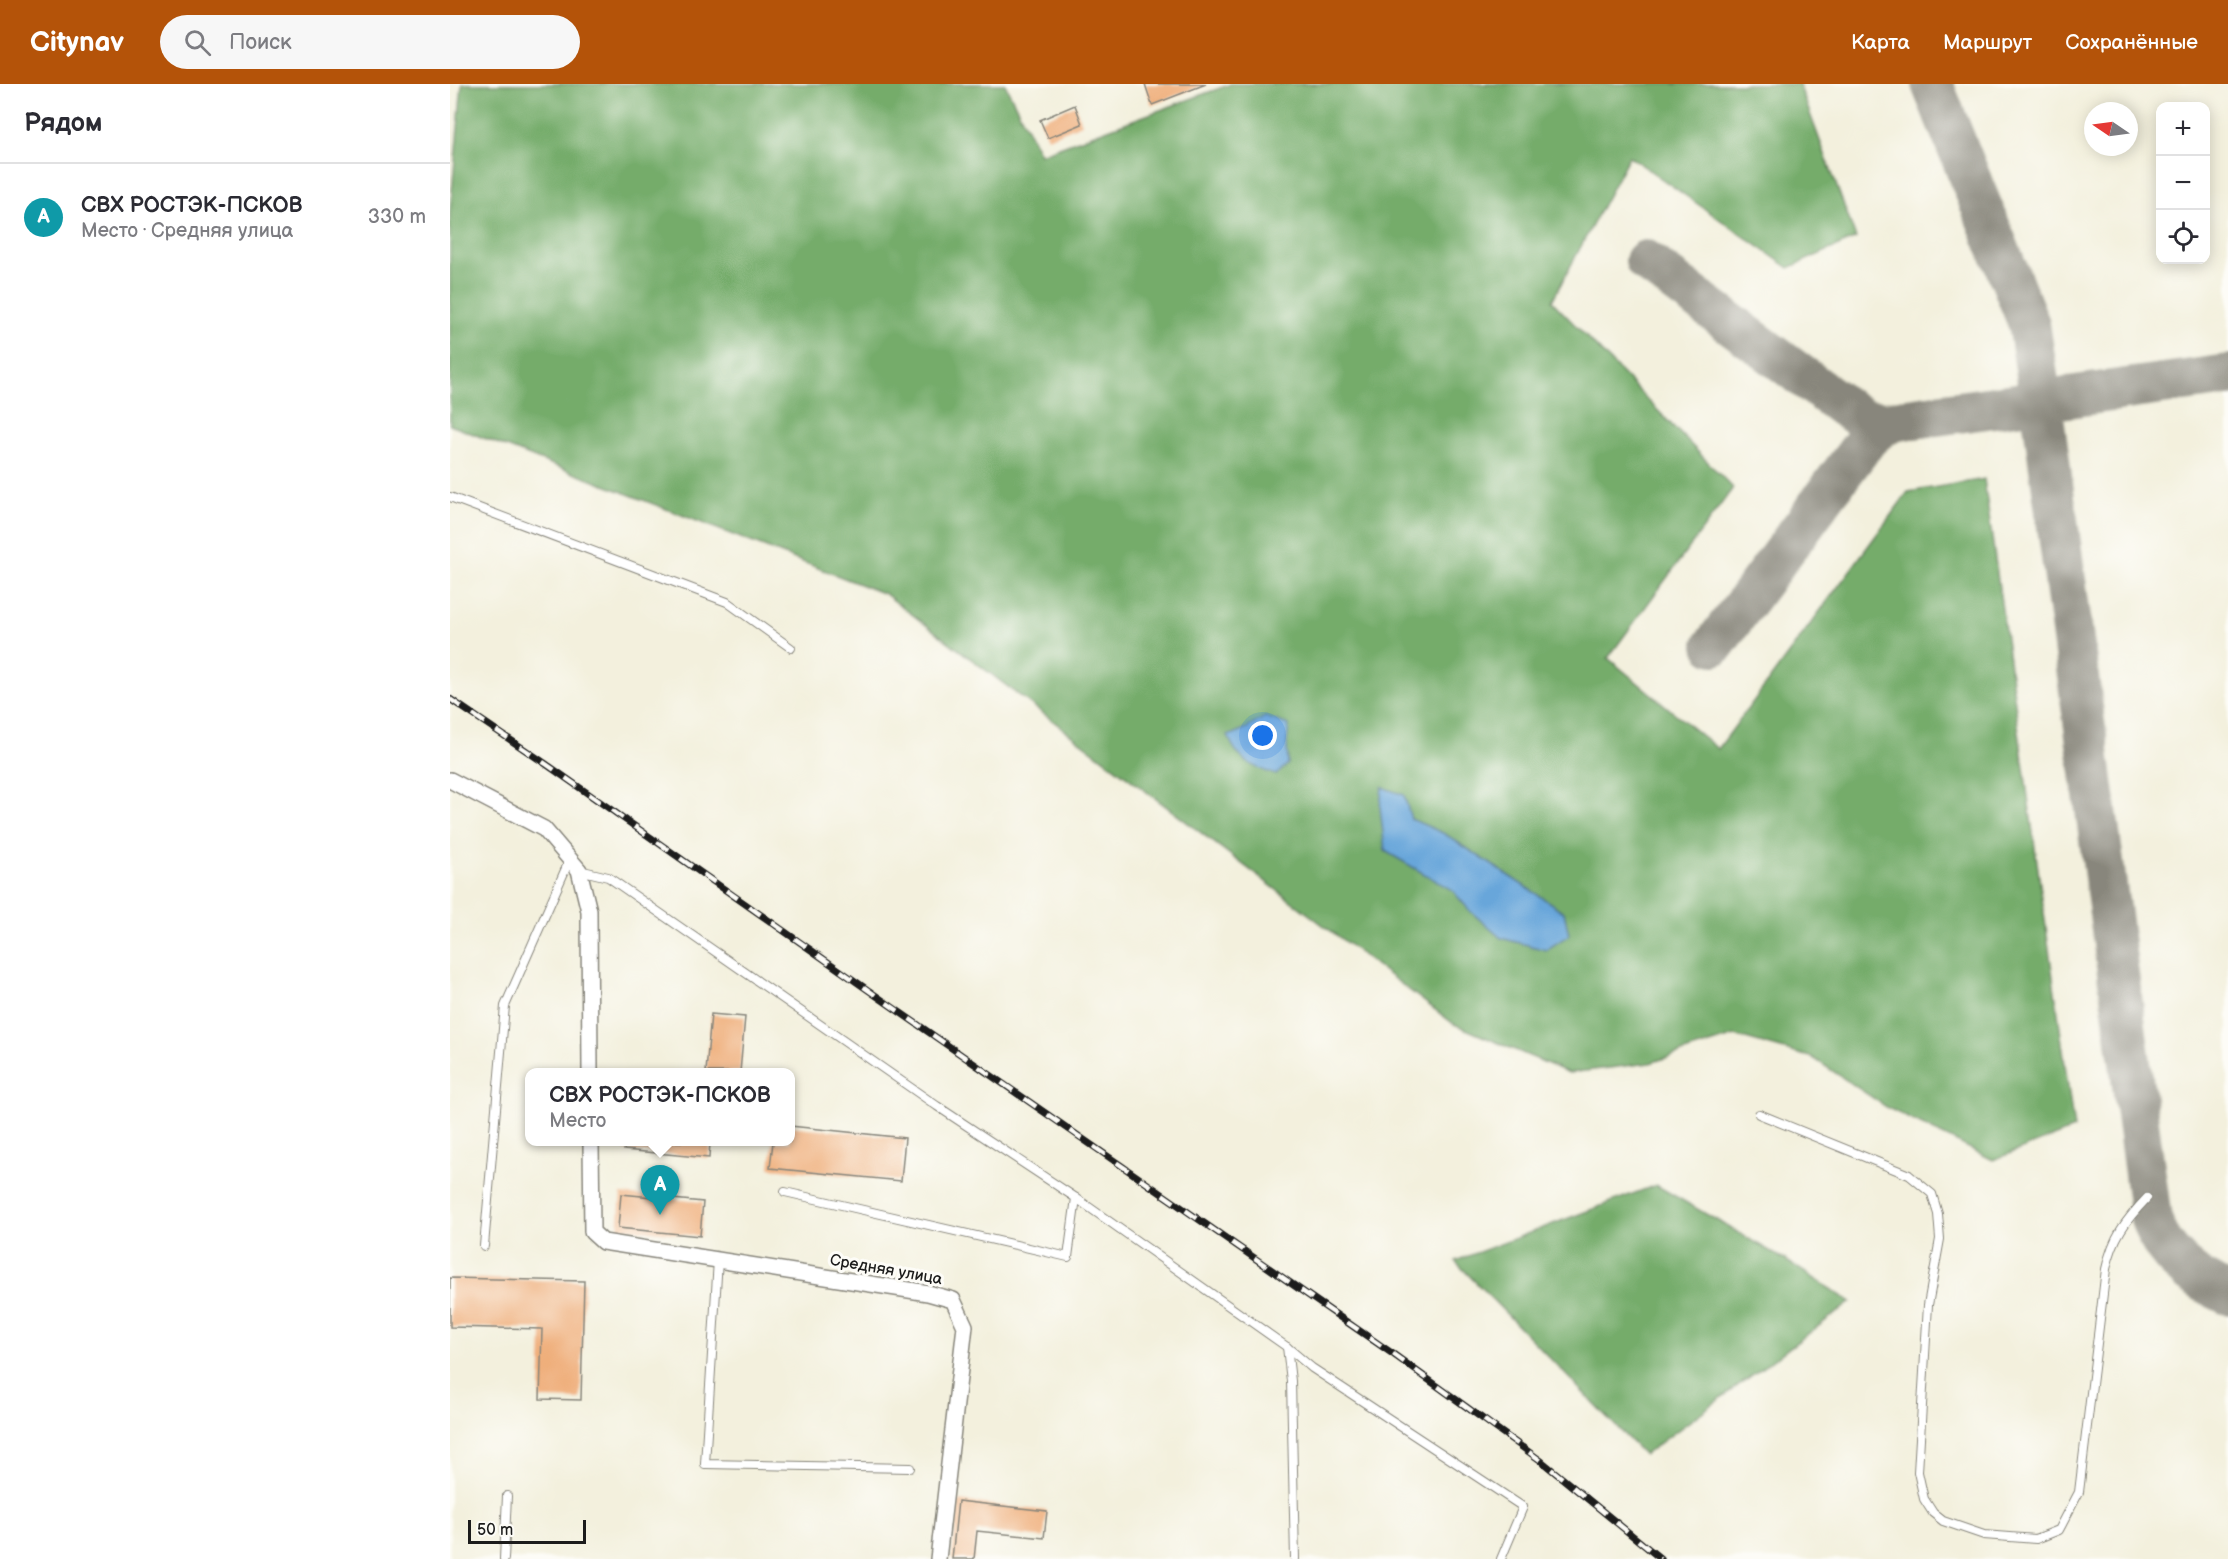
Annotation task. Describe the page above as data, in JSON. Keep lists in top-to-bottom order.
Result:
{
  "streets": {
    "street": ["Средняя улица"]
  },
  "scale_bar": "50 m",
  "north": "left",
  "page": {
    "header": "Citynav",
    "search": "Поиск",
    "nav": ["Карта", "Маршрут", "Сохранённые"],
    "heading": "Рядом",
    "map_buttons": ["+", "−"],
    "list": [
      {
        "mark": "A",
        "name": "СВХ РОСТЭК-ПСКОВ",
        "note": "Место · Средняя улица",
        "value": "330 m"
      }
    ],
    "popup": ["СВХ РОСТЭК-ПСКОВ", "Место"],
    "pins": "A",
    "scale": "50 m"
  }
}
